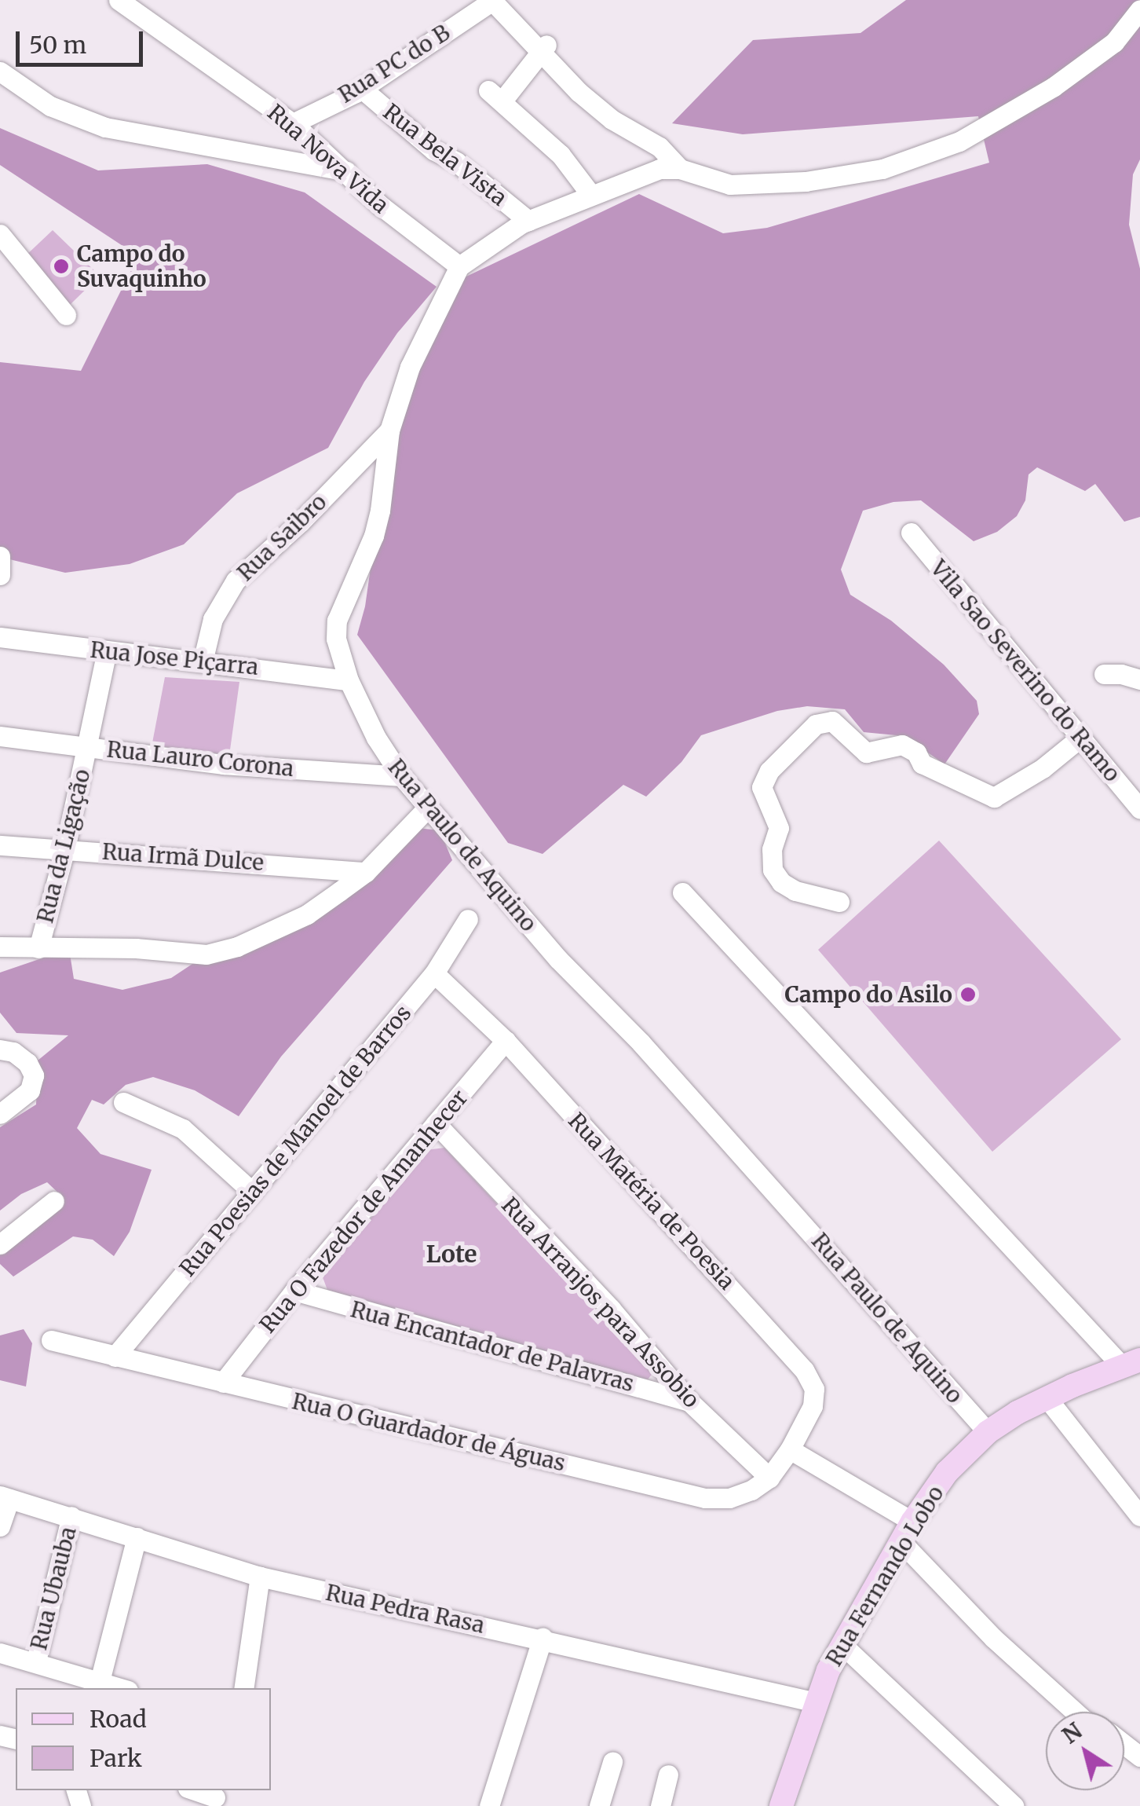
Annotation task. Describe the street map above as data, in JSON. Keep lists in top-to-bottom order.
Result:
{
  "streets": {
    "main road": ["Rua Fernando Lobo"],
    "street": [
      "Rua PC do B",
      "Rua Bela Vista",
      "Rua Nova Vida",
      "Rua Saibro",
      "Rua Jose Piçarra",
      "Vila Sao Severino do Ramo",
      "Rua Lauro Corona",
      "Rua Paulo de Aquino",
      "Rua da Ligação",
      "Rua Irmã Dulce",
      "Rua Poesias de Manoel de Barros",
      "Rua Matéria de Poesia",
      "Rua O Fazedor de Amanhecer",
      "Rua Arranjos para Assobio",
      "Rua Encantador de Palavras",
      "Rua O Guardador de Águas",
      "Rua Ubauba",
      "Rua Pedra Rasa"
    ]
  },
  "crossings": [
    ["Rua PC do B", "Rua Bela Vista"],
    ["Rua PC do B", "Rua Nova Vida"],
    ["Rua Nova Vida", "Rua Paulo de Aquino"],
    ["Rua Saibro", "Rua Jose Piçarra"],
    ["Rua Saibro", "Rua Paulo de Aquino"],
    ["Rua Jose Piçarra", "Rua Paulo de Aquino"],
    ["Rua Jose Piçarra", "Rua da Ligação"],
    ["Rua Lauro Corona", "Rua Paulo de Aquino"],
    ["Rua Lauro Corona", "Rua da Ligação"],
    ["Rua Paulo de Aquino", "Rua Fernando Lobo"],
    ["Rua da Ligação", "Rua Irmã Dulce"],
    ["Rua Poesias de Manoel de Barros", "Rua Matéria de Poesia"],
    ["Rua Poesias de Manoel de Barros", "Rua O Guardador de Águas"],
    ["Rua Matéria de Poesia", "Rua O Fazedor de Amanhecer"],
    ["Rua Matéria de Poesia", "Rua O Guardador de Águas"],
    ["Rua O Fazedor de Amanhecer", "Rua Arranjos para Assobio"],
    ["Rua O Fazedor de Amanhecer", "Rua Encantador de Palavras"],
    ["Rua O Fazedor de Amanhecer", "Rua O Guardador de Águas"],
    ["Rua Arranjos para Assobio", "Rua Encantador de Palavras"],
    ["Rua Arranjos para Assobio", "Rua O Guardador de Águas"],
    ["Rua Fernando Lobo", "Rua Pedra Rasa"],
    ["Rua Ubauba", "Rua Pedra Rasa"]
  ],
  "districts": ["Lote"],
  "places": ["Campo do Suvaquinho", "Campo do Asilo"],
  "legend": ["Road", "Park"],
  "scale_bar": "50 m",
  "north": "top left"
}
